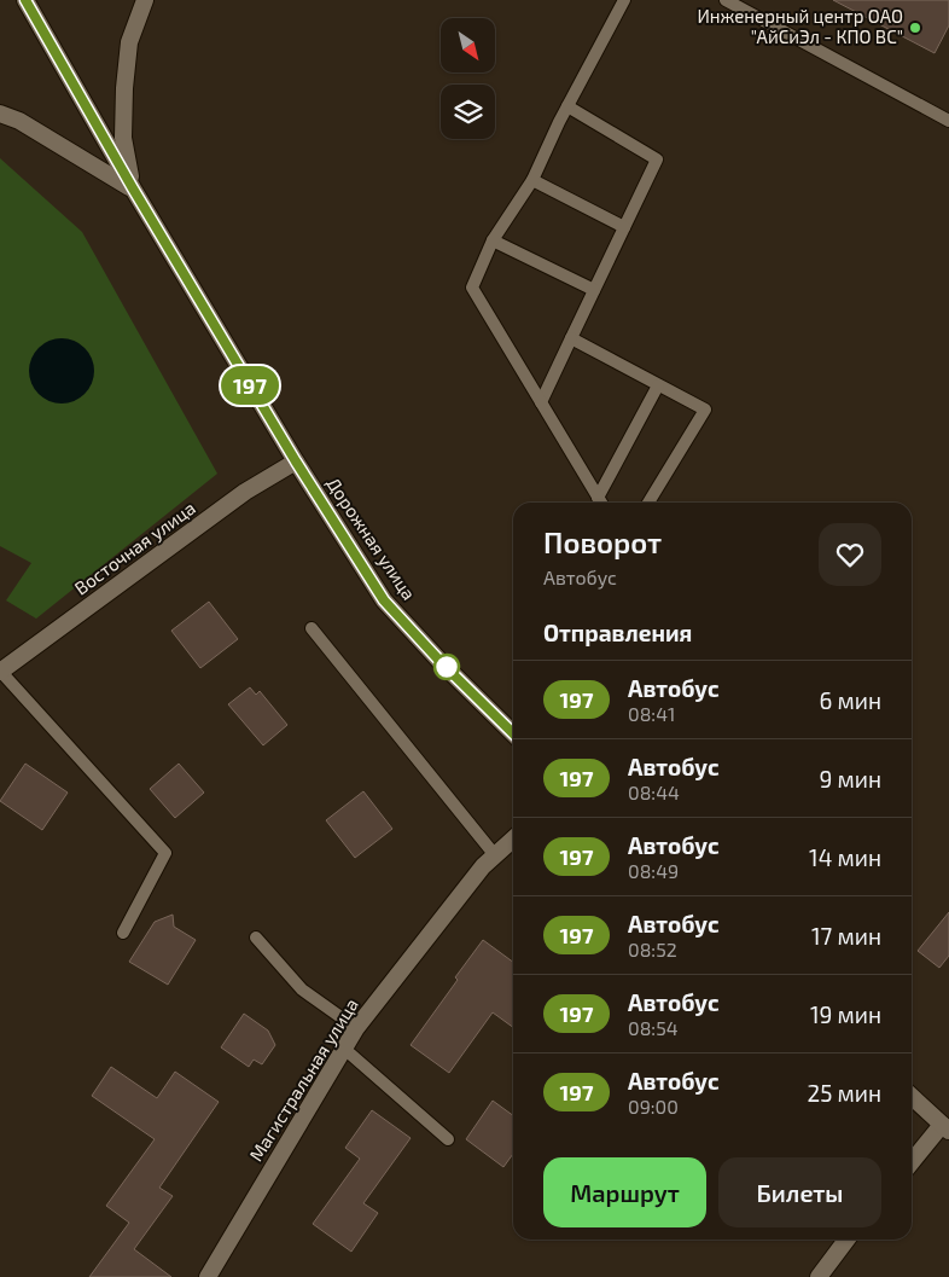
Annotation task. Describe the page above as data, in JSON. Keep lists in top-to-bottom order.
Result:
{
  "streets": {
    "street": ["Дорожная улица", "Восточная улица", "Магистральная улица"]
  },
  "crossings": [
    ["Дорожная улица", "Восточная улица"]
  ],
  "places": ["Инженерный центр ОАО \"АйСиЭл - КПО ВС\""],
  "lines": ["bus line 197"],
  "north": "bottom right",
  "page": {
    "on_map": "197",
    "heading": [
      ["Поворот", "Автобус"],
      "Отправления"
    ],
    "list": [
      {
        "mark": "197",
        "name": "Автобус",
        "note": "08:41",
        "value": "6 мин"
      },
      {
        "mark": "197",
        "name": "Автобус",
        "note": "08:44",
        "value": "9 мин"
      },
      {
        "mark": "197",
        "name": "Автобус",
        "note": "08:49",
        "value": "14 мин"
      },
      {
        "mark": "197",
        "name": "Автобус",
        "note": "08:52",
        "value": "17 мин"
      },
      {
        "mark": "197",
        "name": "Автобус",
        "note": "08:54",
        "value": "19 мин"
      },
      {
        "mark": "197",
        "name": "Автобус",
        "note": "09:00",
        "value": "25 мин"
      }
    ],
    "buttons": ["Маршрут", "Билеты"]
  }
}
